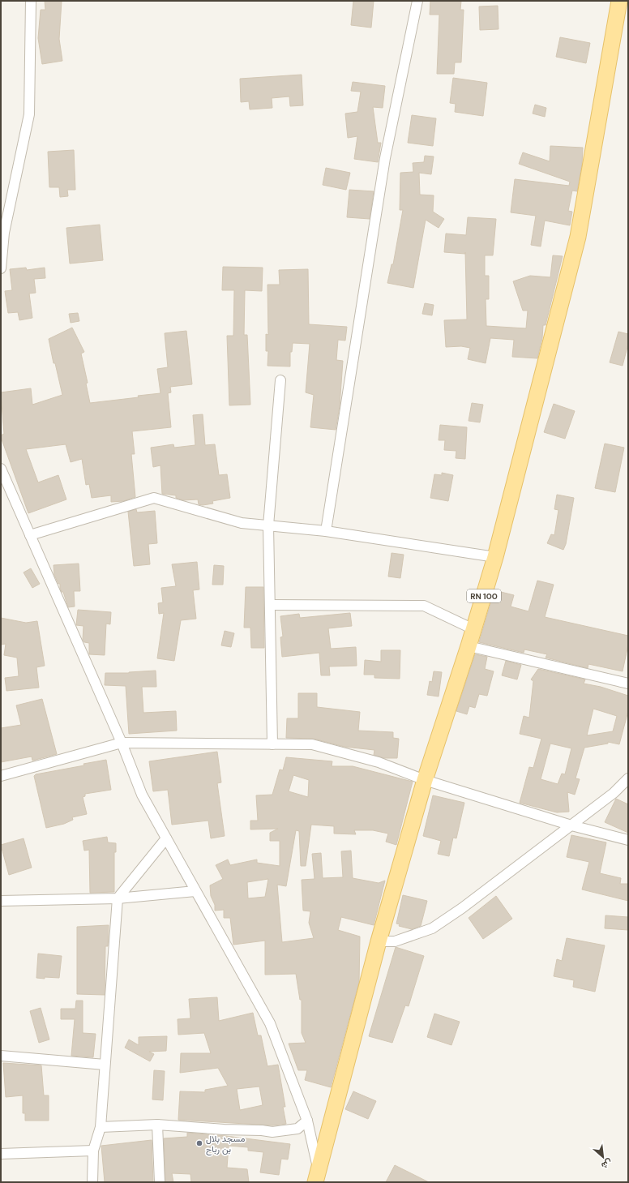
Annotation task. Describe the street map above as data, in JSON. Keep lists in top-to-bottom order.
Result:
{
  "streets": {
    "main road": ["RN 100"]
  },
  "places": ["مسجد بلال بن رباح"],
  "north": "bottom right"
}
